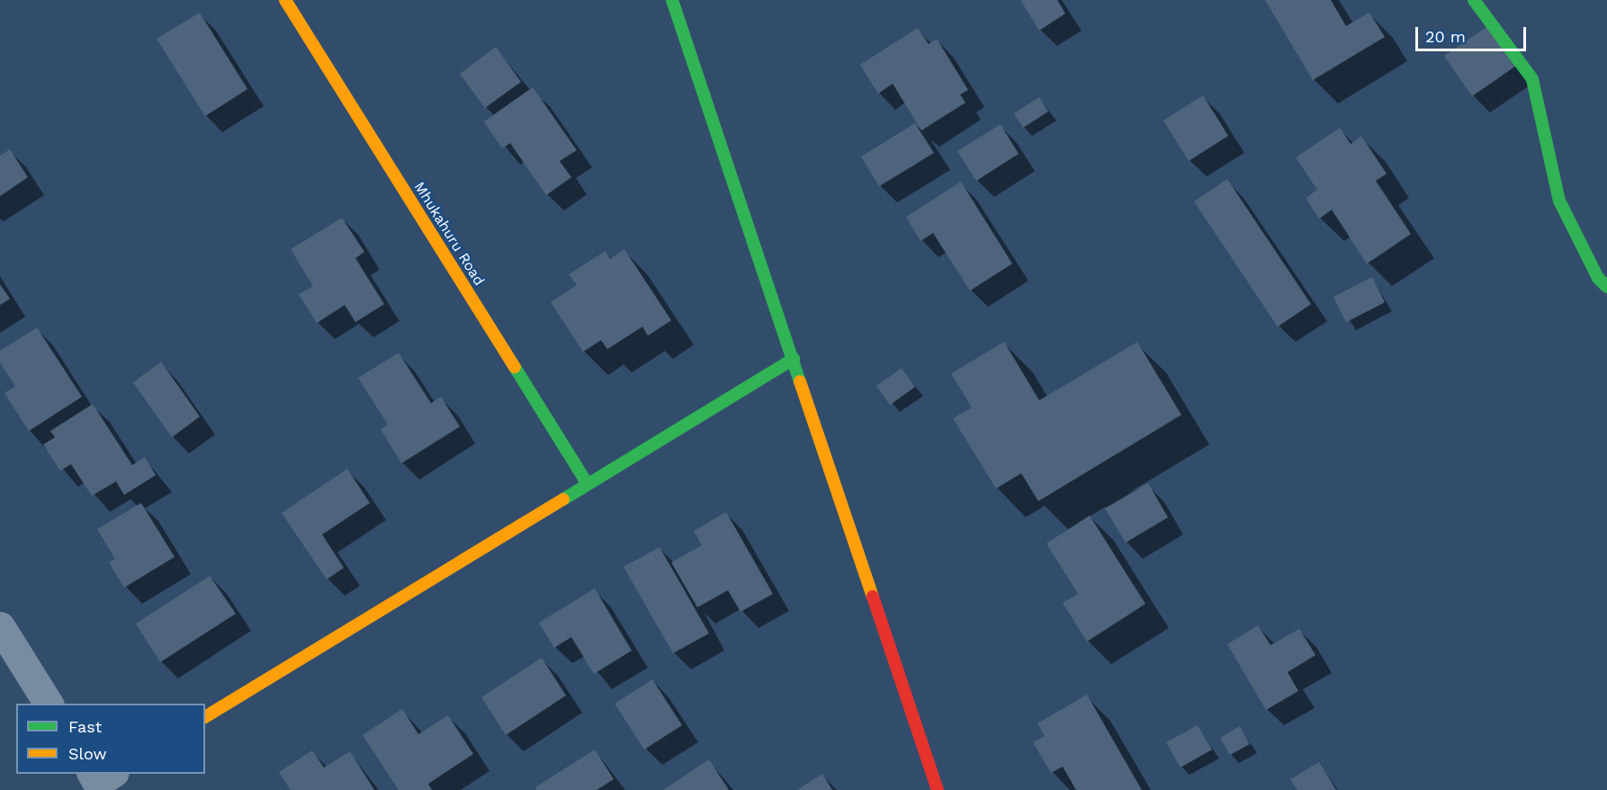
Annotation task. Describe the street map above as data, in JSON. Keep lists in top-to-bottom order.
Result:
{
  "streets": {
    "street": ["Mhukahuru Road"]
  },
  "legend": ["Fast", "Slow"],
  "scale_bar": "20 m"
}
